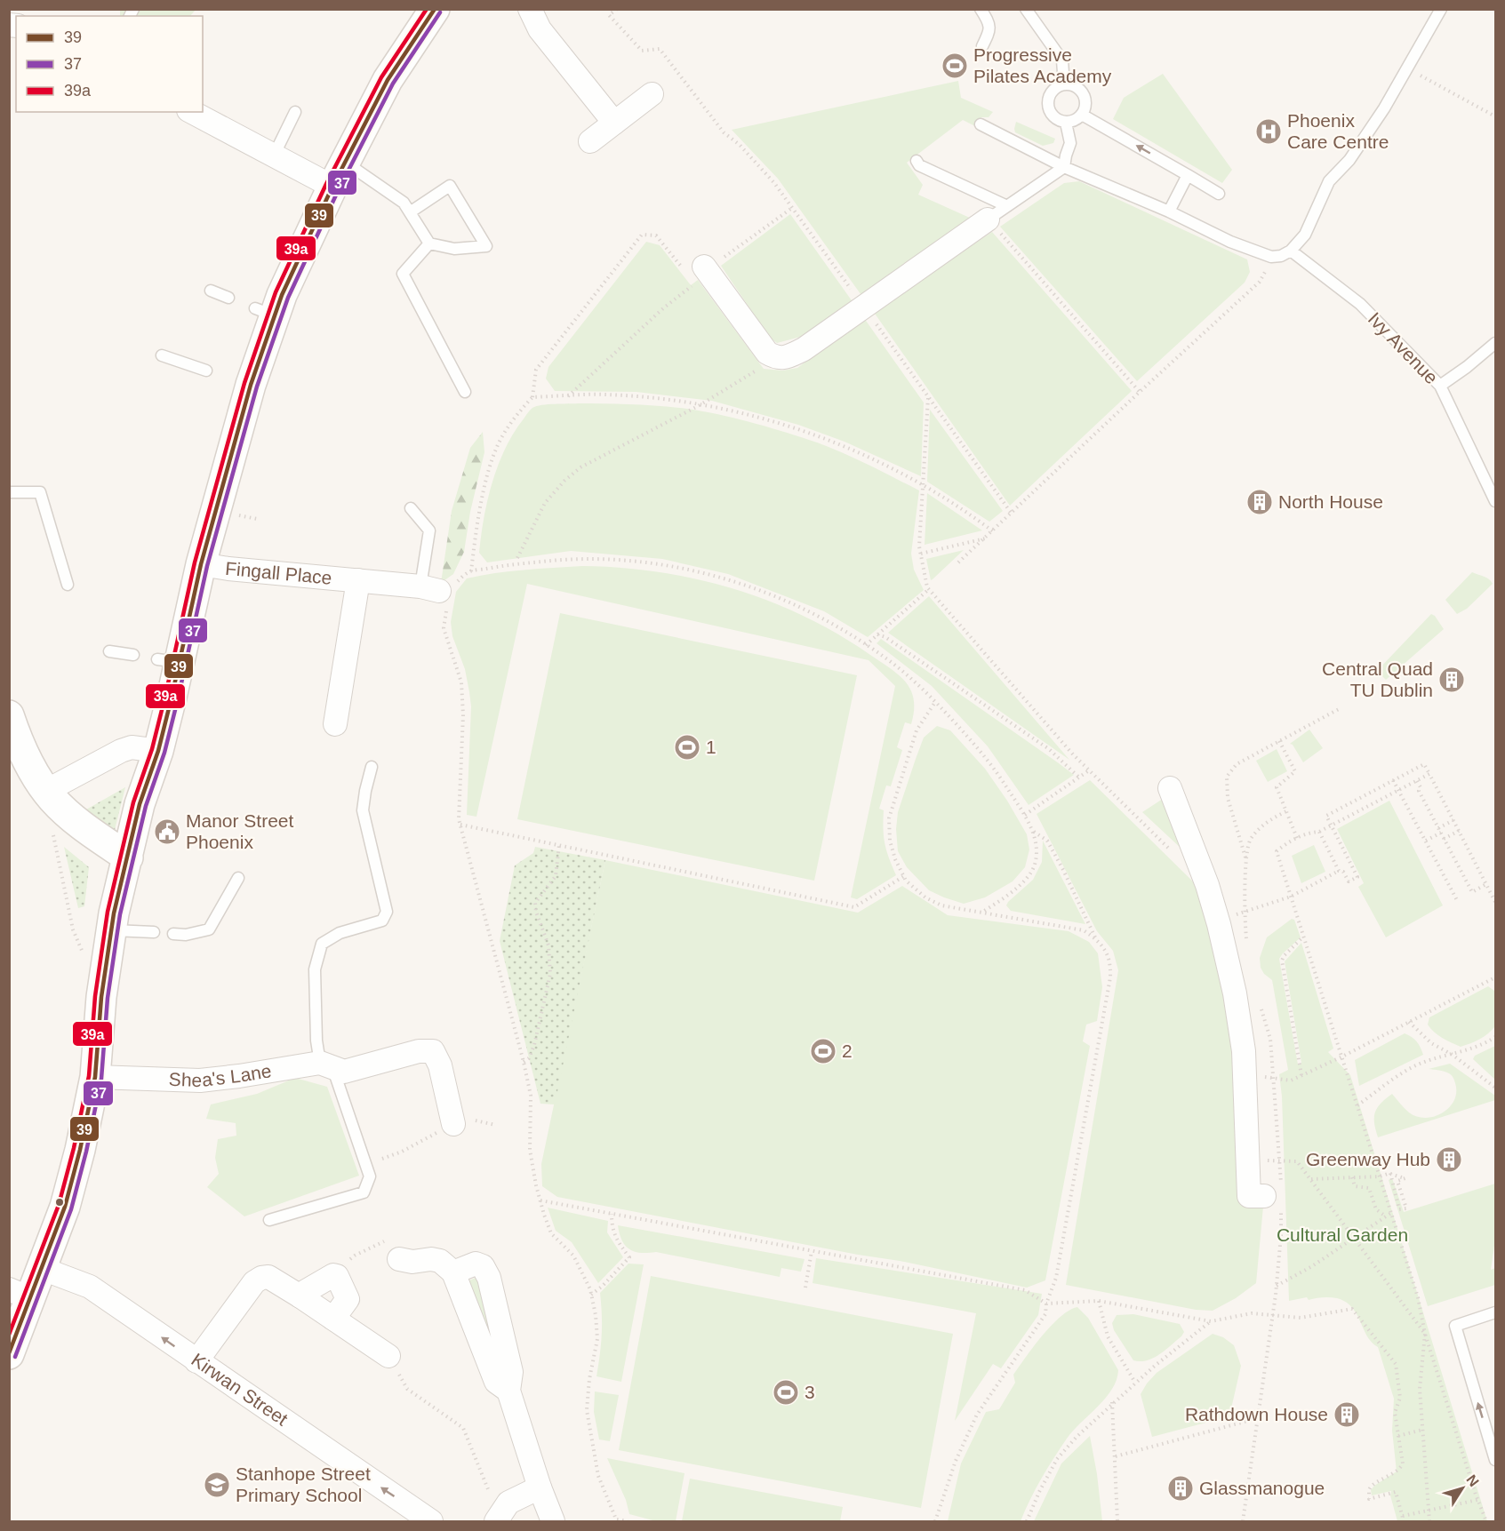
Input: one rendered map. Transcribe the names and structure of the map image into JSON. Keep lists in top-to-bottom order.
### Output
{
  "streets": {
    "street": ["Fingall Place", "Shea's Lane", "Kirwan Street"],
    "lane": ["Ivy Avenue"]
  },
  "one_way": ["Kirwan Street"],
  "parks": ["Cultural Garden"],
  "places": {
    "sports": [
      "Progressive Pilates Academy",
      "1",
      "2",
      "3"
    ],
    "hospital": ["Phoenix Care Centre"],
    "building": [
      "North House",
      "Central Quad TU Dublin",
      "Greenway Hub",
      "Rathdown House",
      "Glassmanogue"
    ],
    "public building": ["Manor Street Phoenix"],
    "school or university": ["Stanhope Street Primary School"]
  },
  "lines": ["transit line 39", "transit line 39a", "transit line 37"],
  "legend": ["39", "37", "39a"],
  "north": "top right"
}
